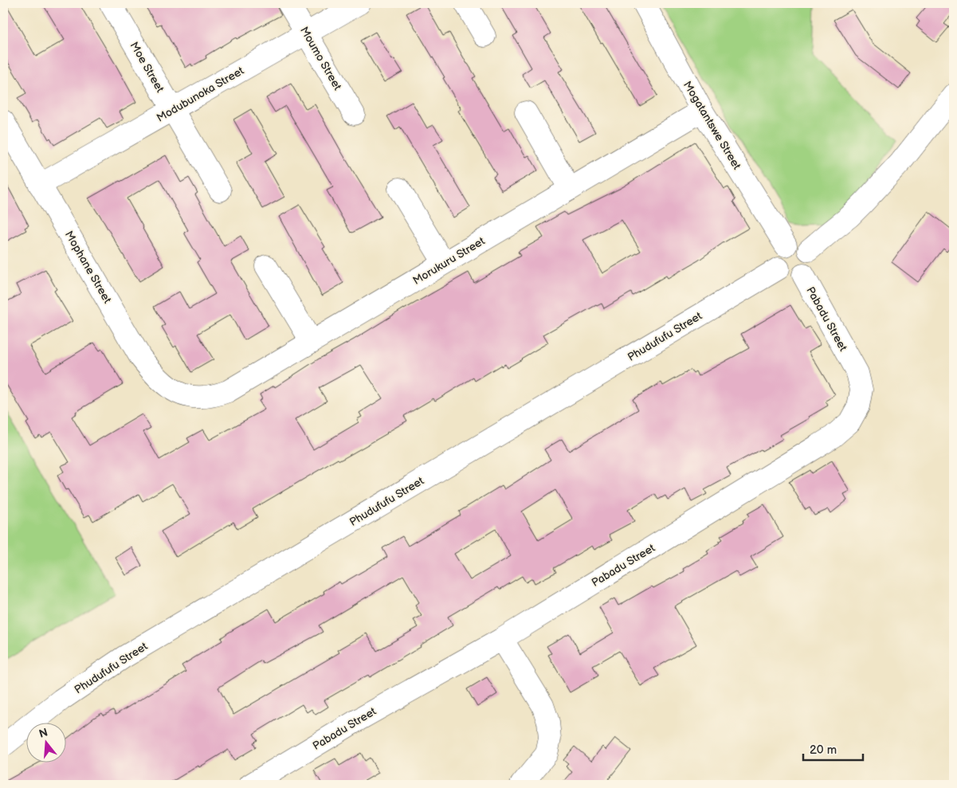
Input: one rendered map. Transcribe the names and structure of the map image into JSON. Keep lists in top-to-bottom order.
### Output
{
  "streets": {
    "street": [
      "Moumo Street",
      "Moe Street",
      "Modubunoka Street",
      "Mogatantswe Street",
      "Morukuru Street",
      "Mophane Street",
      "Pabadu Street",
      "Phudufufu Street"
    ]
  },
  "crossings": [
    ["Moumo Street", "Modubunoka Street"],
    ["Moe Street", "Modubunoka Street"],
    ["Modubunoka Street", "Mophane Street"],
    ["Mogatantswe Street", "Morukuru Street"],
    ["Mogatantswe Street", "Pabadu Street"],
    ["Mogatantswe Street", "Phudufufu Street"],
    ["Morukuru Street", "Mophane Street"],
    ["Pabadu Street", "Phudufufu Street"]
  ],
  "scale_bar": "20 m",
  "north": "top"
}
